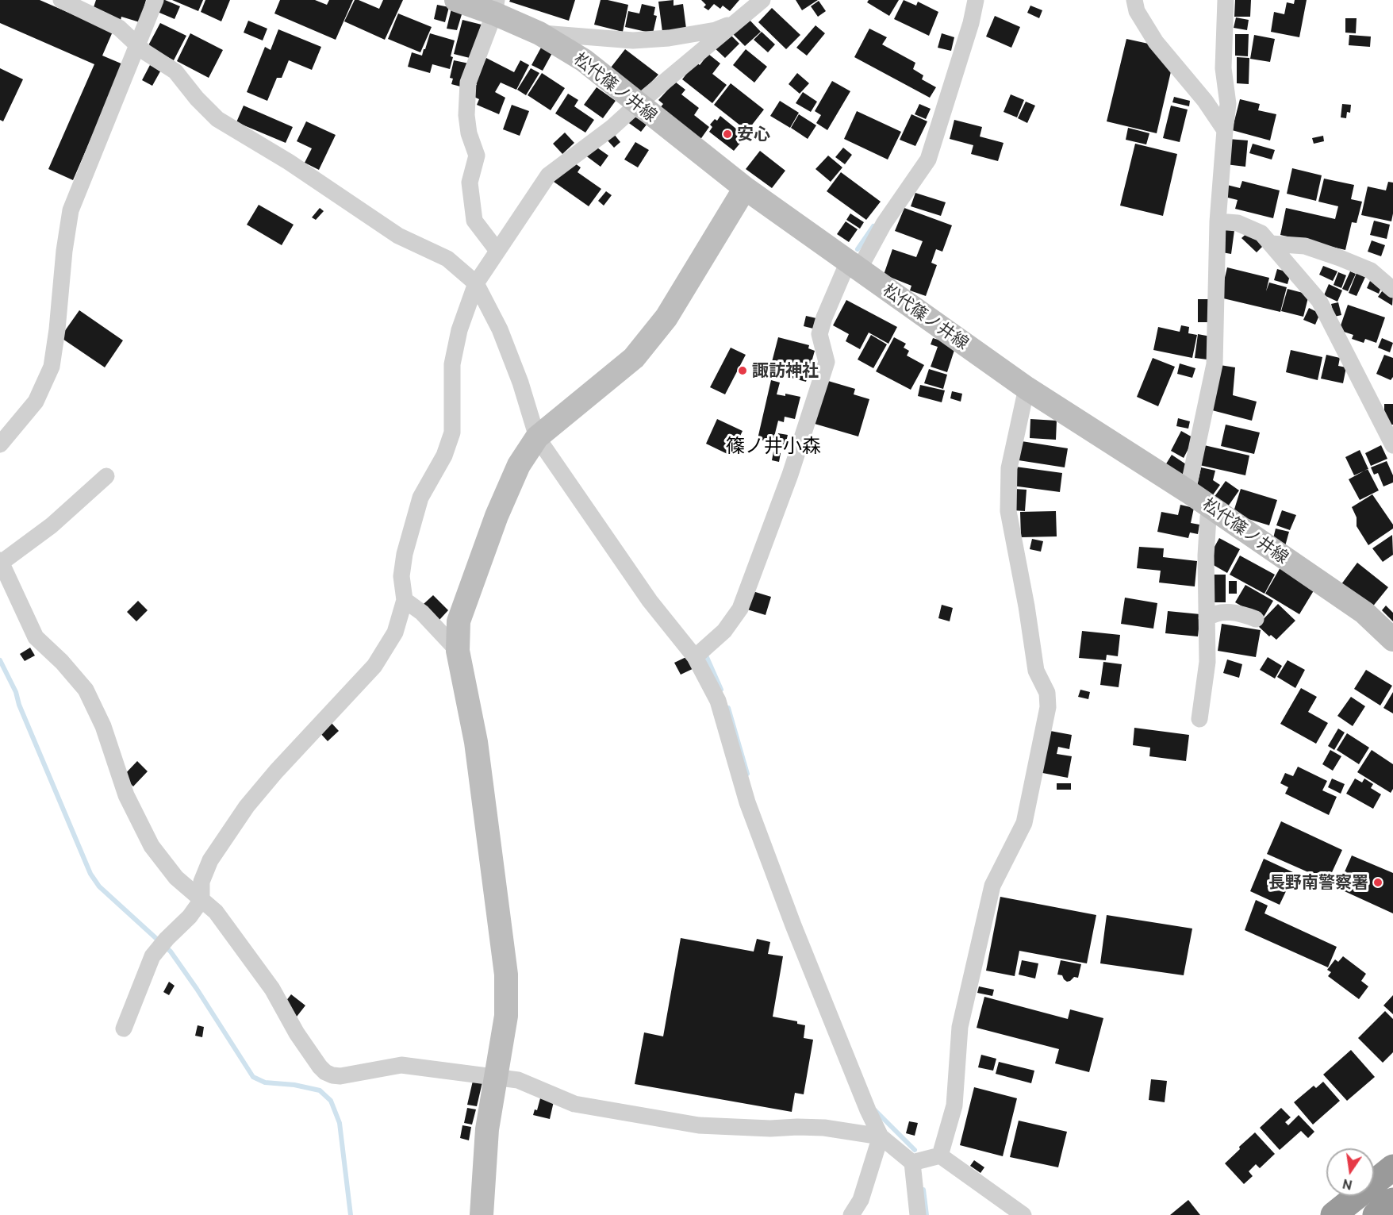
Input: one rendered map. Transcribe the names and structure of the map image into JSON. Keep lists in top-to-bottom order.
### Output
{
  "streets": {
    "main road": ["松代篠ノ井線"]
  },
  "districts": ["篠ノ井小森"],
  "places": ["安心", "諏訪神社", "長野南警察署"],
  "north": "bottom"
}
